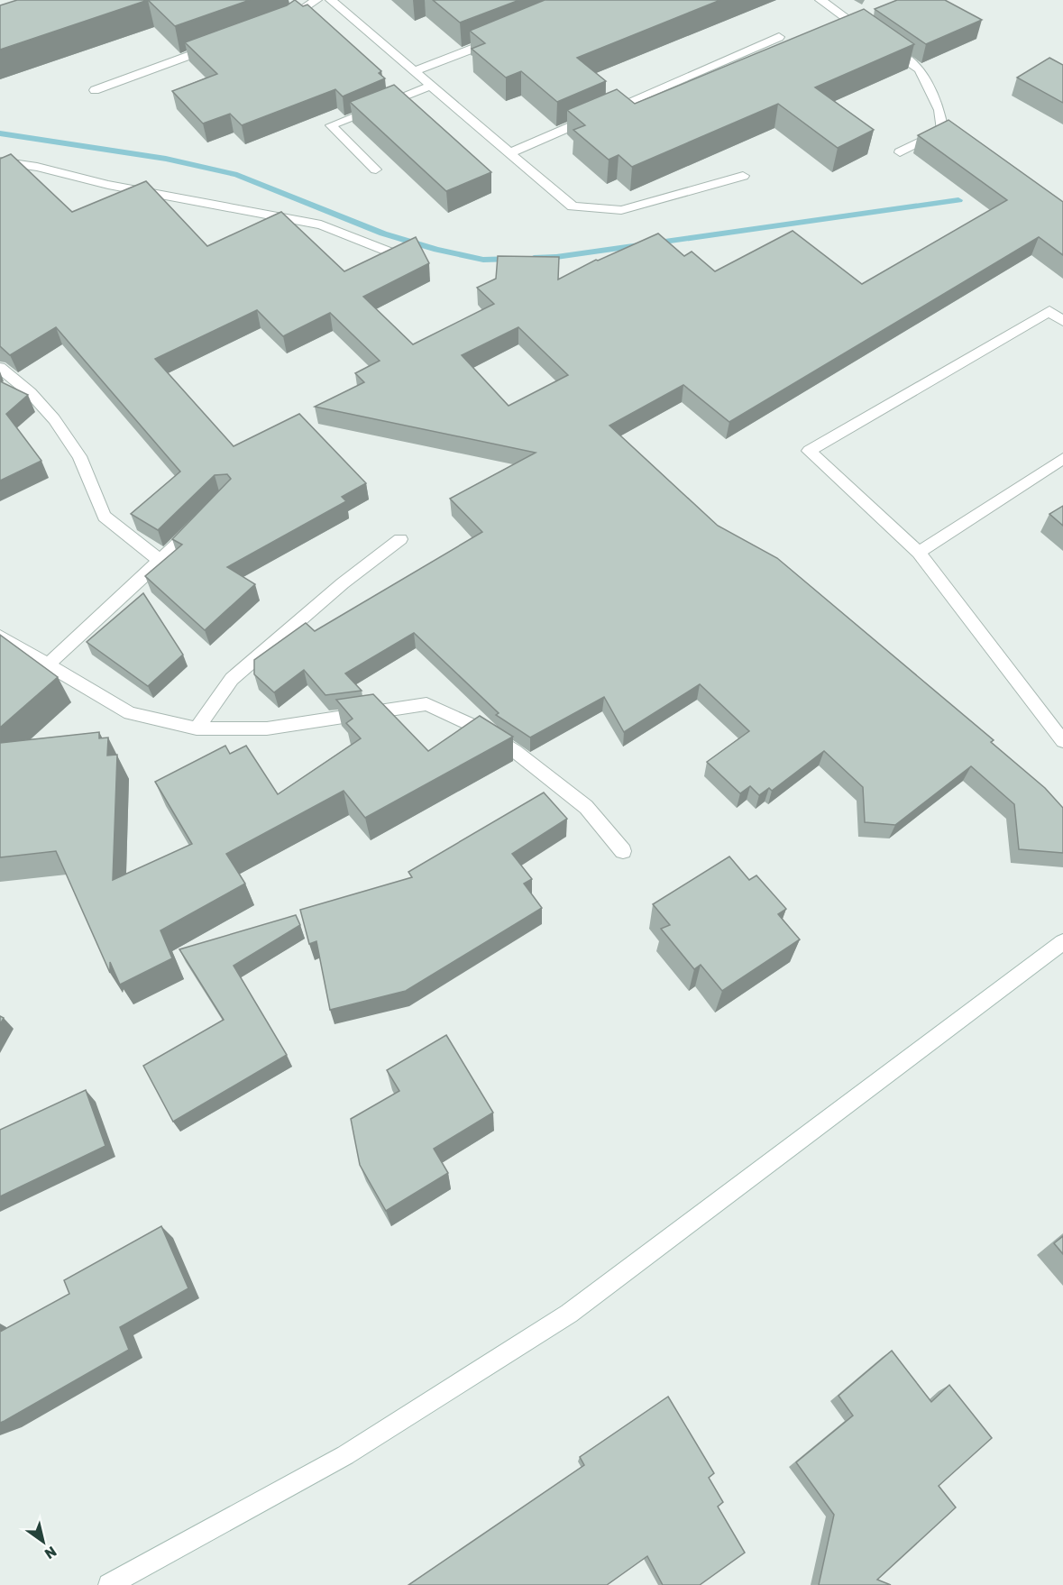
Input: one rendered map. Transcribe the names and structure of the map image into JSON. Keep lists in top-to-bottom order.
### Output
{
  "north": "bottom right"
}
